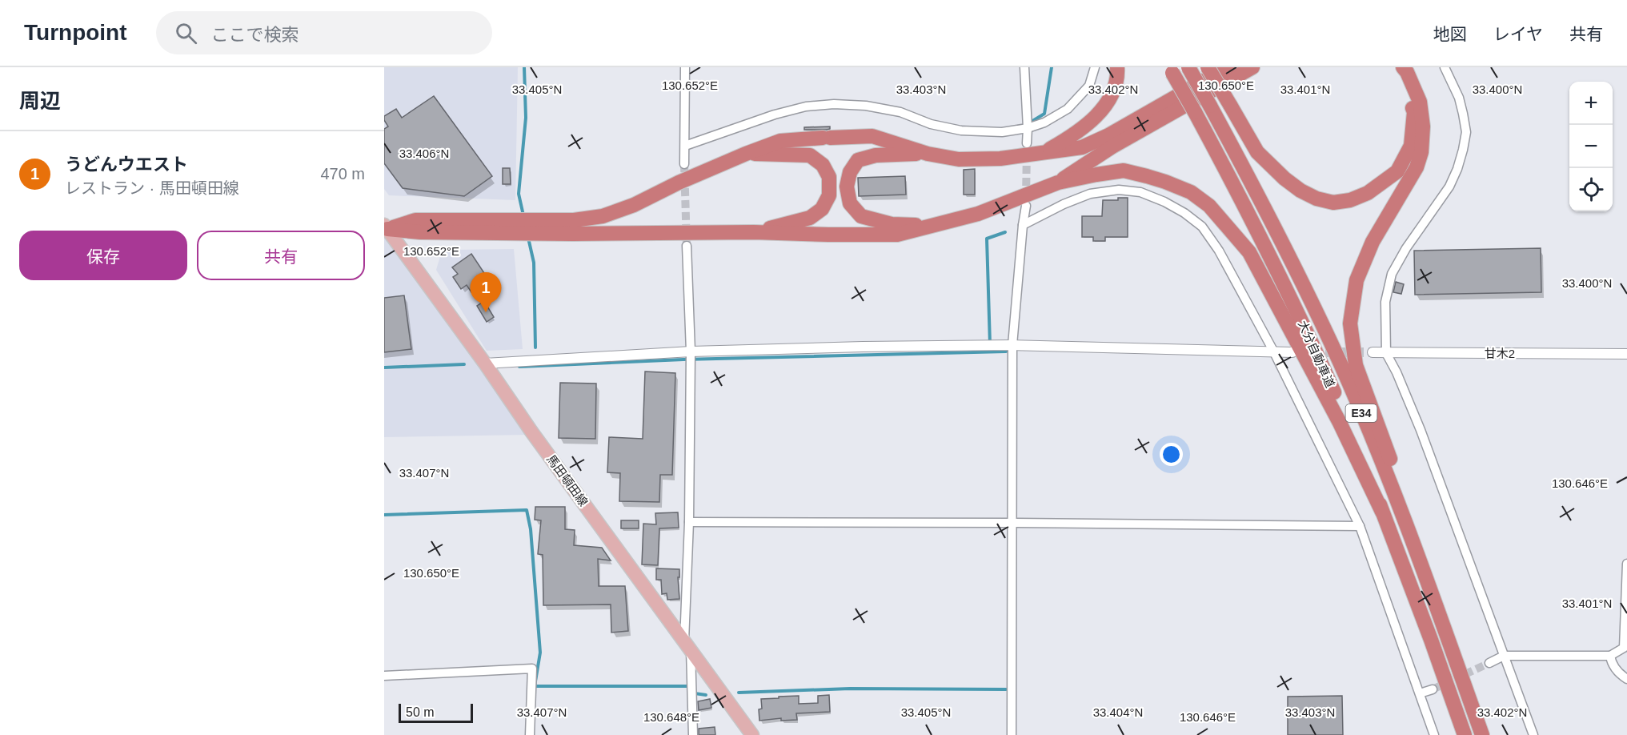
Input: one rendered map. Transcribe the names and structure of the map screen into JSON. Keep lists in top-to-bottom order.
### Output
{
  "streets": {
    "highway": ["大分自動車道", "E34"],
    "main road": ["馬田頓田線"],
    "street": ["甘木2"]
  },
  "scale_bar": "50 m",
  "page": {
    "header": "Turnpoint",
    "search": "ここで検索",
    "nav": ["地図", "レイヤ", "共有"],
    "heading": "周辺",
    "map_buttons": ["+", "−"],
    "list": [
      {
        "mark": "1",
        "name": "うどんウエスト",
        "note": "レストラン · 馬田頓田線",
        "value": "470 m"
      }
    ],
    "buttons": ["保存", "共有"],
    "pins": "1",
    "scale": "50 m"
  },
  "coordinates": [
    "130.652°E",
    "130.650°E",
    "33.405°N",
    "33.403°N",
    "33.402°N",
    "33.401°N",
    "33.400°N",
    "33.406°N",
    "33.407°N",
    "130.646°E",
    "33.404°N",
    "130.648°E"
  ]
}
